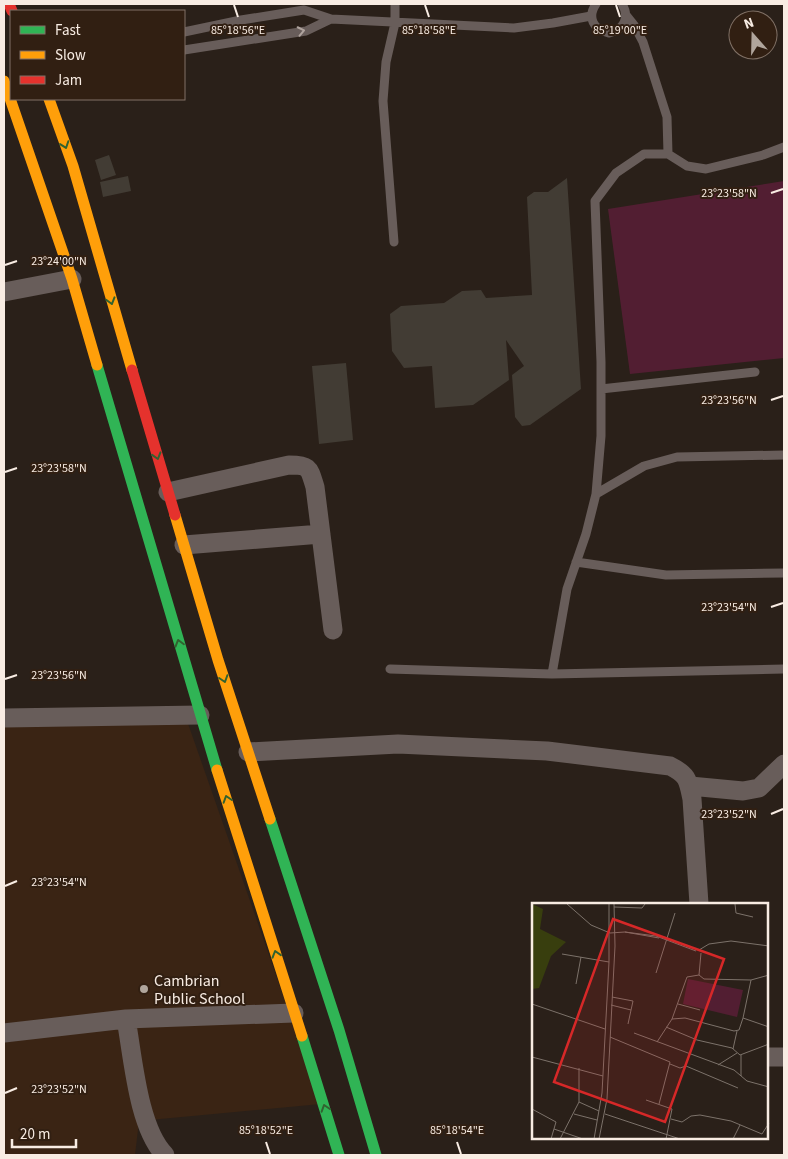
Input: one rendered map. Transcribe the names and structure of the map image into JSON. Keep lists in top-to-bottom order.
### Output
{
  "places": ["Cambrian Public School"],
  "legend": ["Fast", "Slow", "Jam"],
  "scale_bar": "20 m",
  "north": "top",
  "coordinates": [
    "85°18'58\"E",
    "85°19'00\"E",
    "85°18'56\"E",
    "23°23'58\"N",
    "23°24'00\"N",
    "23°23'56\"N",
    "23°23'54\"N",
    "23°23'52\"N",
    "85°18'52\"E",
    "85°18'54\"E"
  ]
}
